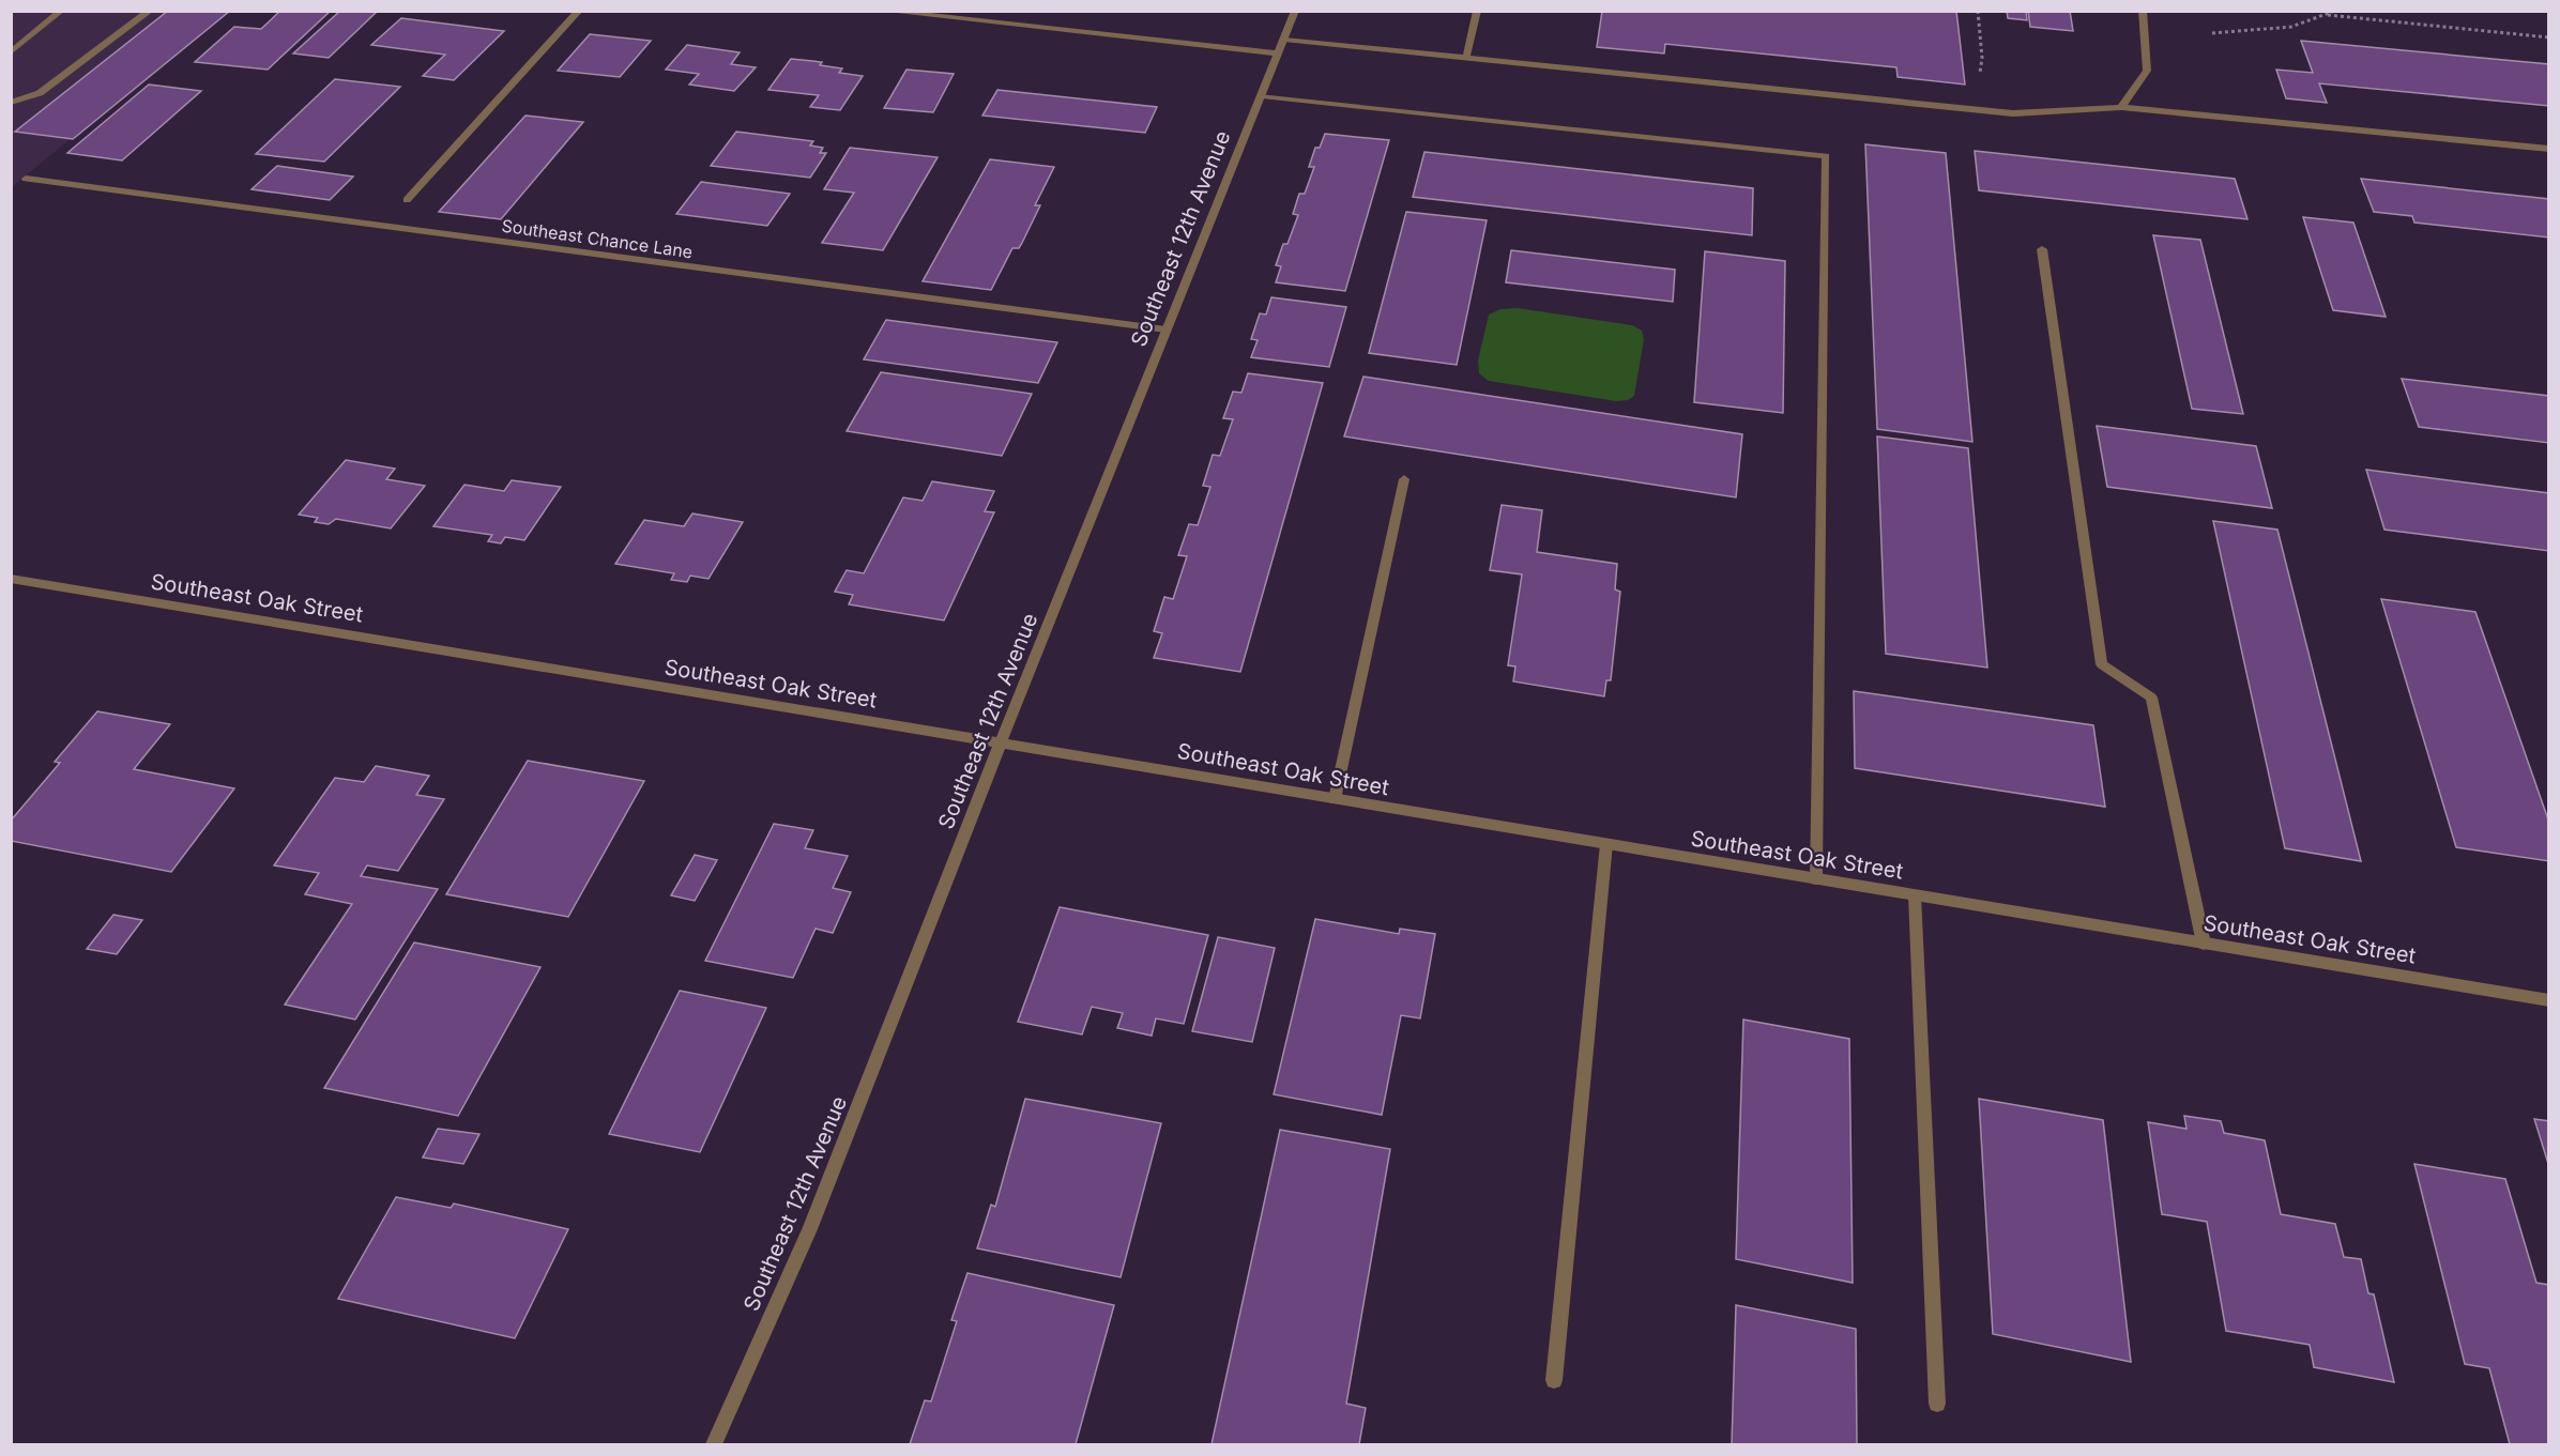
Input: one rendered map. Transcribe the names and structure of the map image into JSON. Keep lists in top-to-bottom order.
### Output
{
  "streets": {
    "street": ["Southeast Chance Lane", "Southeast 12th Avenue", "Southeast Oak Street"]
  },
  "crossings": [
    ["Southeast Chance Lane", "Southeast 12th Avenue"],
    ["Southeast 12th Avenue", "Southeast Oak Street"]
  ]
}
